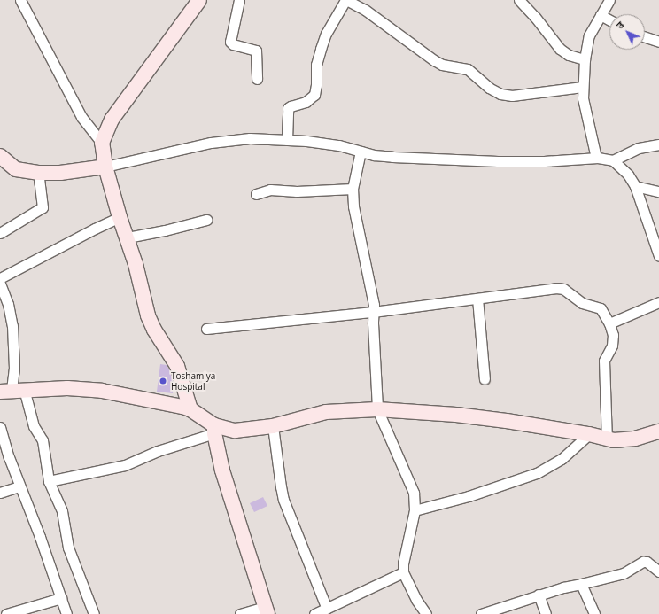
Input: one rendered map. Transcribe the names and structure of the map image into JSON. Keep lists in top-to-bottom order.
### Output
{
  "places": ["Toshamiya Hospital"],
  "north": "top left"
}
